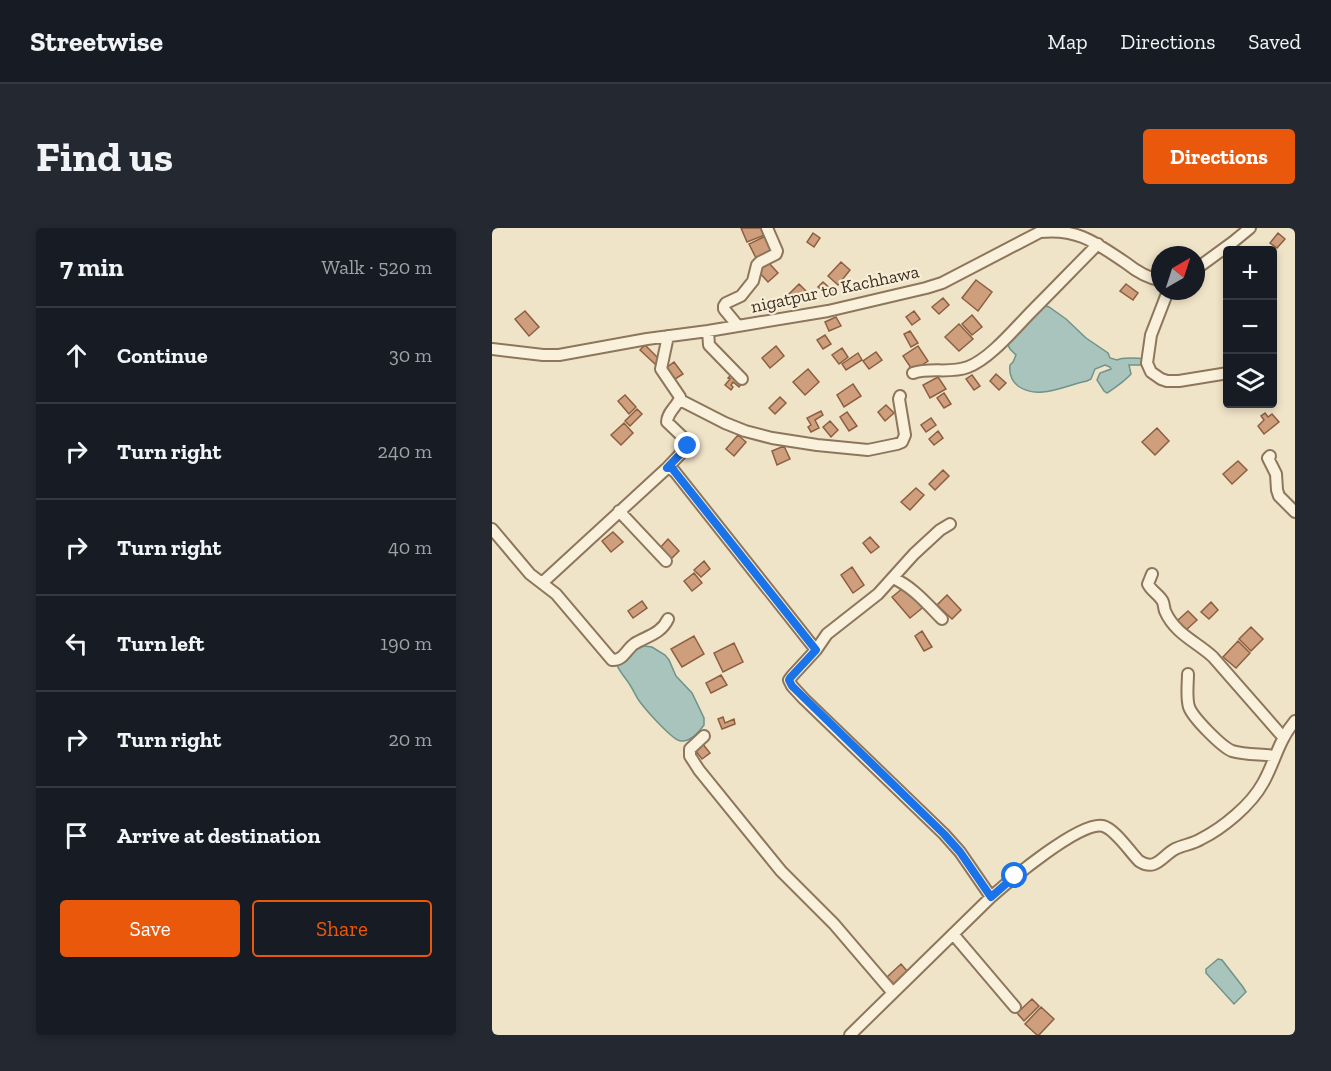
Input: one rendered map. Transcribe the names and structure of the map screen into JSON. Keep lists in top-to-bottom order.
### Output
{
  "streets": {
    "street": ["nigatpur to Kachhawa"]
  },
  "north": "top right",
  "page": {
    "header": "Streetwise",
    "nav": ["Map", "Directions", "Saved"],
    "buttons": [
      "Directions",
      ["Save", "Share"]
    ],
    "title": "Find us",
    "heading": ["7 min", "Walk · 520 m"],
    "map_buttons": ["+", "−"],
    "list": [
      ["Continue", "30 m"],
      ["Turn right", "240 m"],
      ["Turn right", "40 m"],
      ["Turn left", "190 m"],
      ["Turn right", "20 m"],
      "Arrive at destination"
    ]
  }
}
